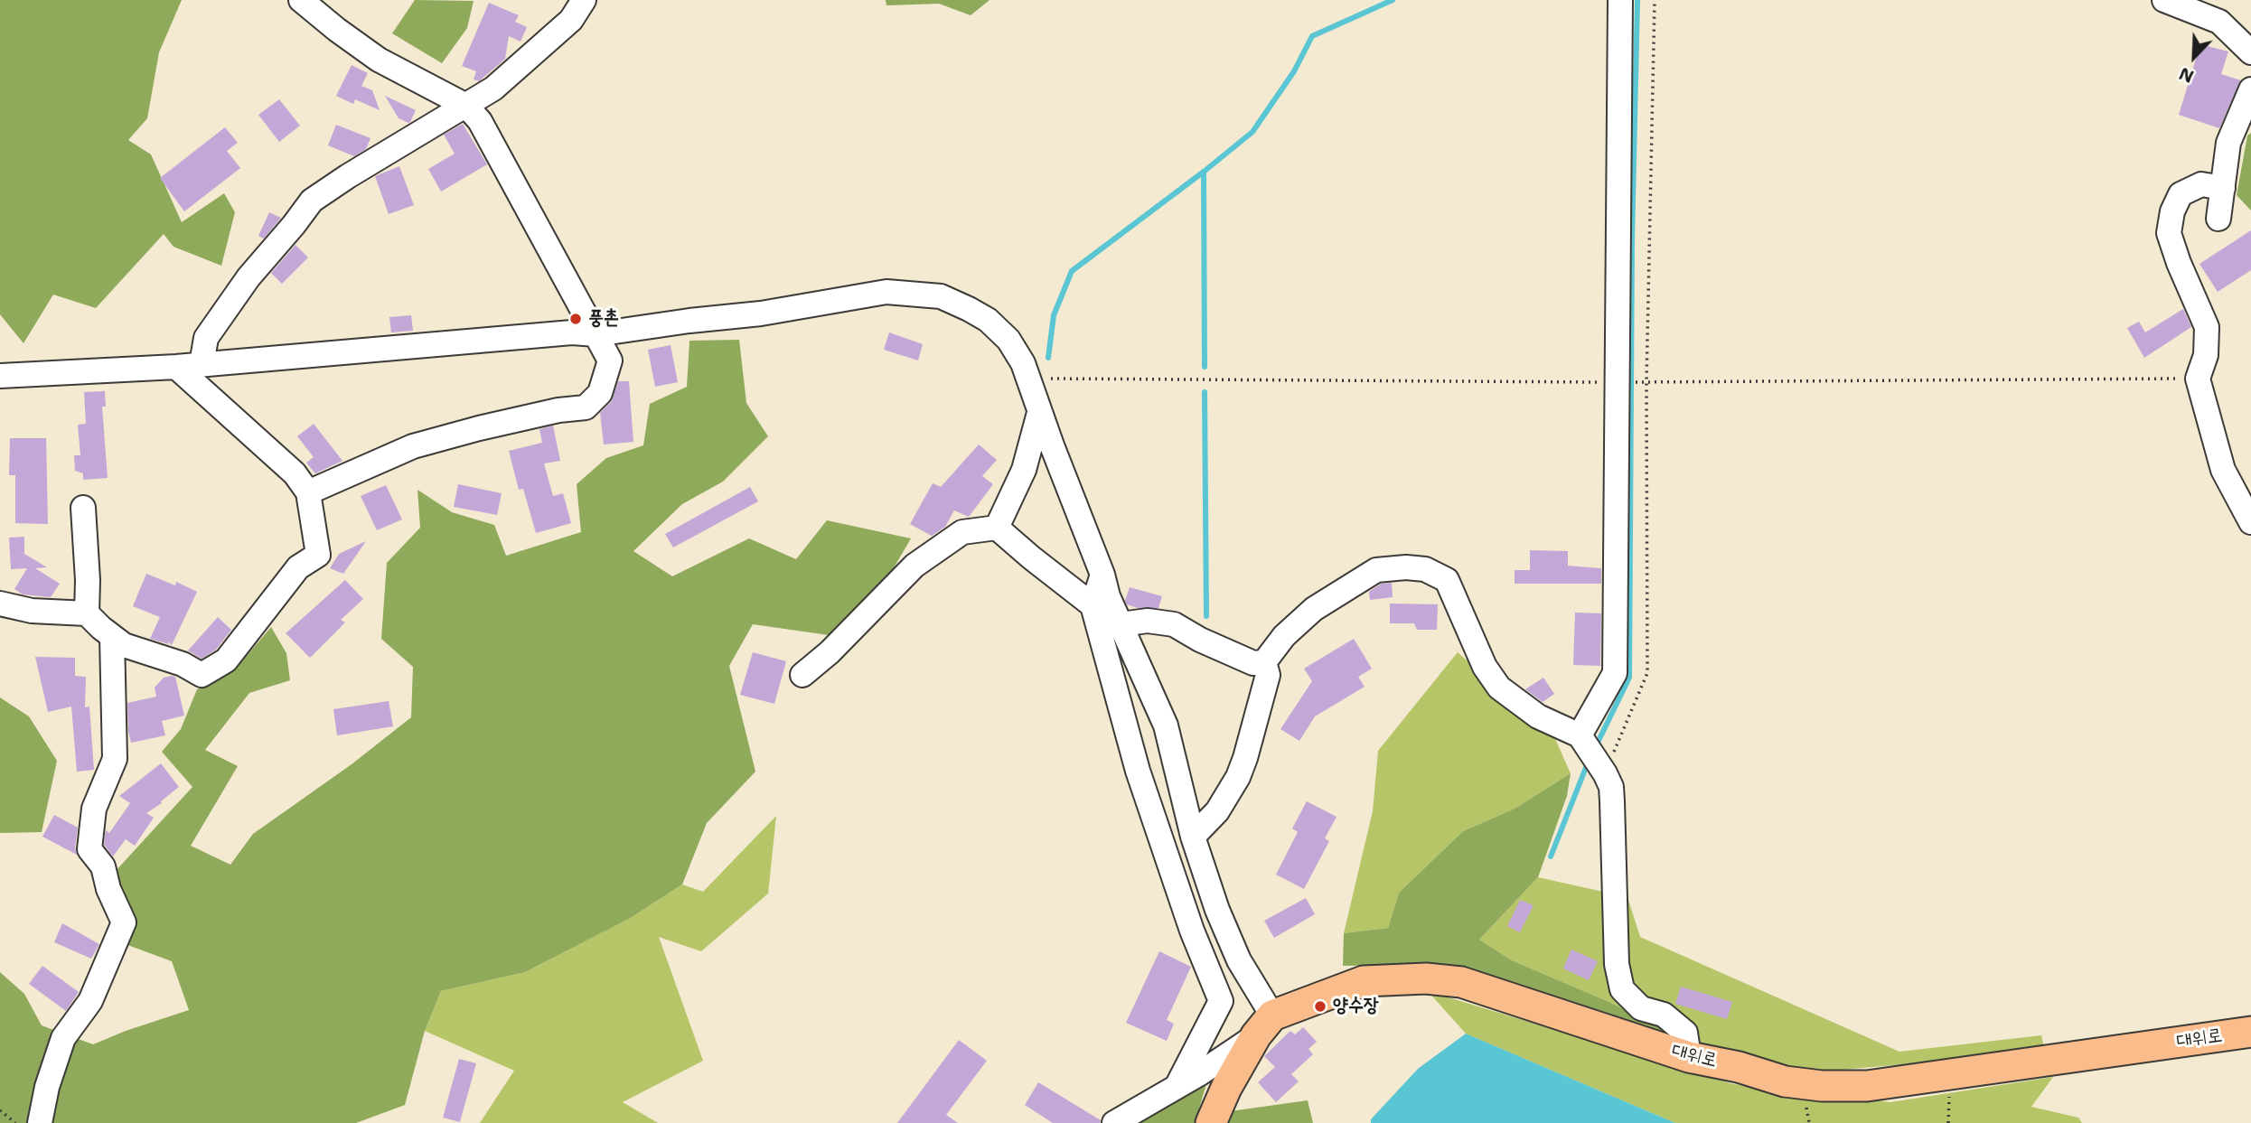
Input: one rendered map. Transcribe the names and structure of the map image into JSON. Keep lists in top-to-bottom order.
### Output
{
  "streets": {
    "main road": ["대위로"]
  },
  "places": ["풍촌", "양수장"],
  "north": "bottom left"
}
